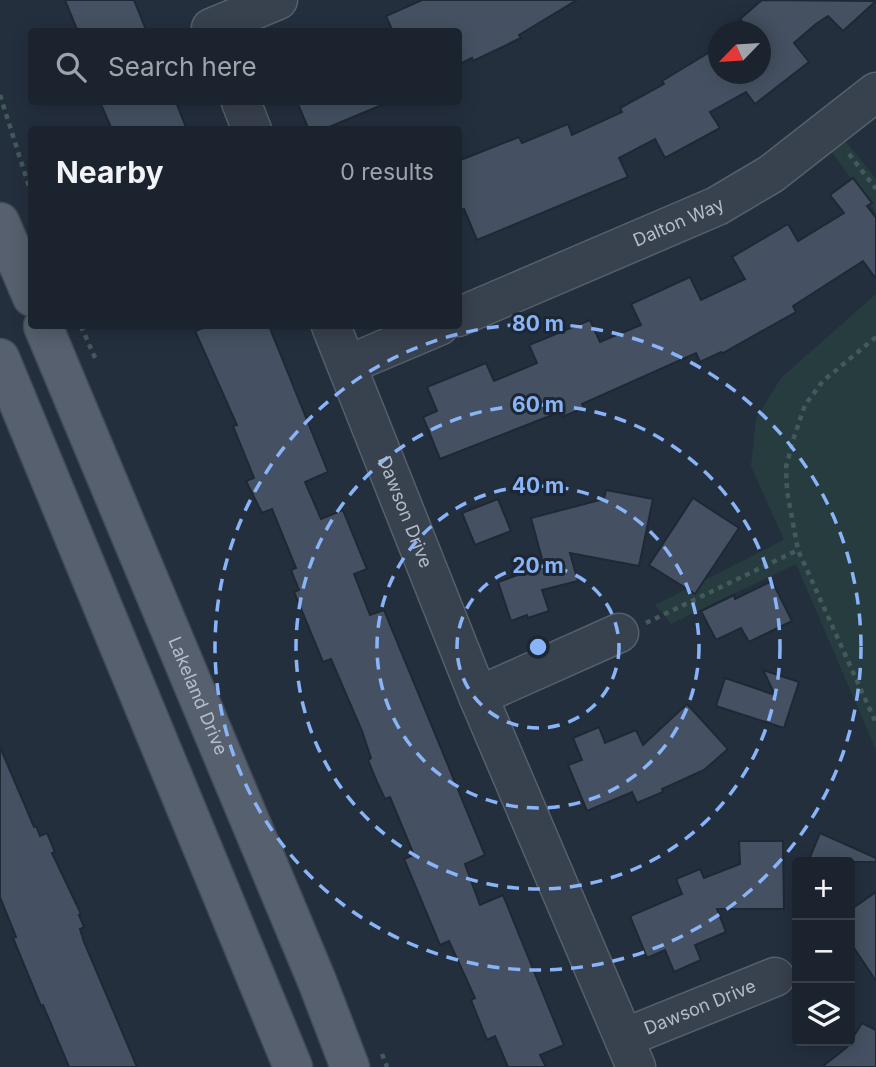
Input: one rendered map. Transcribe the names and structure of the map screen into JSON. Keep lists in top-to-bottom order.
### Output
{
  "streets": {
    "main road": ["Lakeland Drive"],
    "street": ["Dalton Way", "Dawson Drive"]
  },
  "north": "bottom left",
  "page": {
    "search": "Search here",
    "heading": ["Nearby", "0 results"],
    "map_buttons": ["+", "−"]
  },
  "rings": [
    "80 m",
    "60 m",
    "40 m",
    "20 m"
  ]
}
